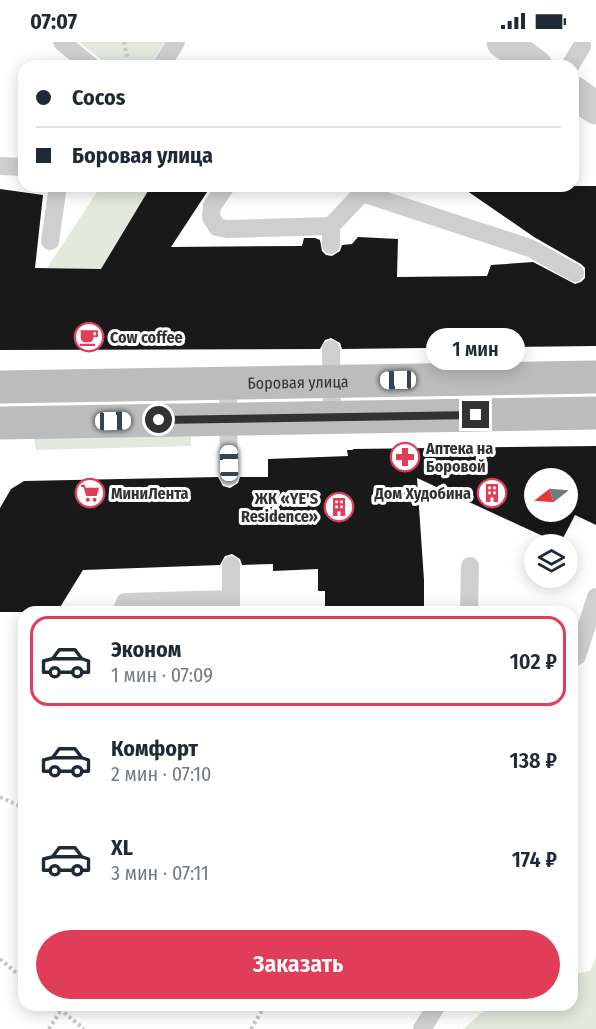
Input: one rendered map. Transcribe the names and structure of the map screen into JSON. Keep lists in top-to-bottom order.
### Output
{
  "streets": {
    "street": ["Боровая улица"]
  },
  "places": {
    "cafe": ["Cow coffee"],
    "pharmacy": ["Аптека на Боровой"],
    "supermarket": ["МиниЛента"],
    "building": ["Дом Худобина", "ЖК «YE'S Residence»"]
  },
  "north": "left",
  "page": {
    "status": "07:07",
    "banner": ["Cocos", "Боровая улица"],
    "bubble": "1 мин",
    "list": [
      {
        "name": "Эконом",
        "note": "1 мин · 07:09",
        "value": "102 ₽"
      },
      {
        "name": "Комфорт",
        "note": "2 мин · 07:10",
        "value": "138 ₽"
      },
      {
        "name": "XL",
        "note": "3 мин · 07:11",
        "value": "174 ₽"
      }
    ],
    "buttons": "Заказать"
  }
}
